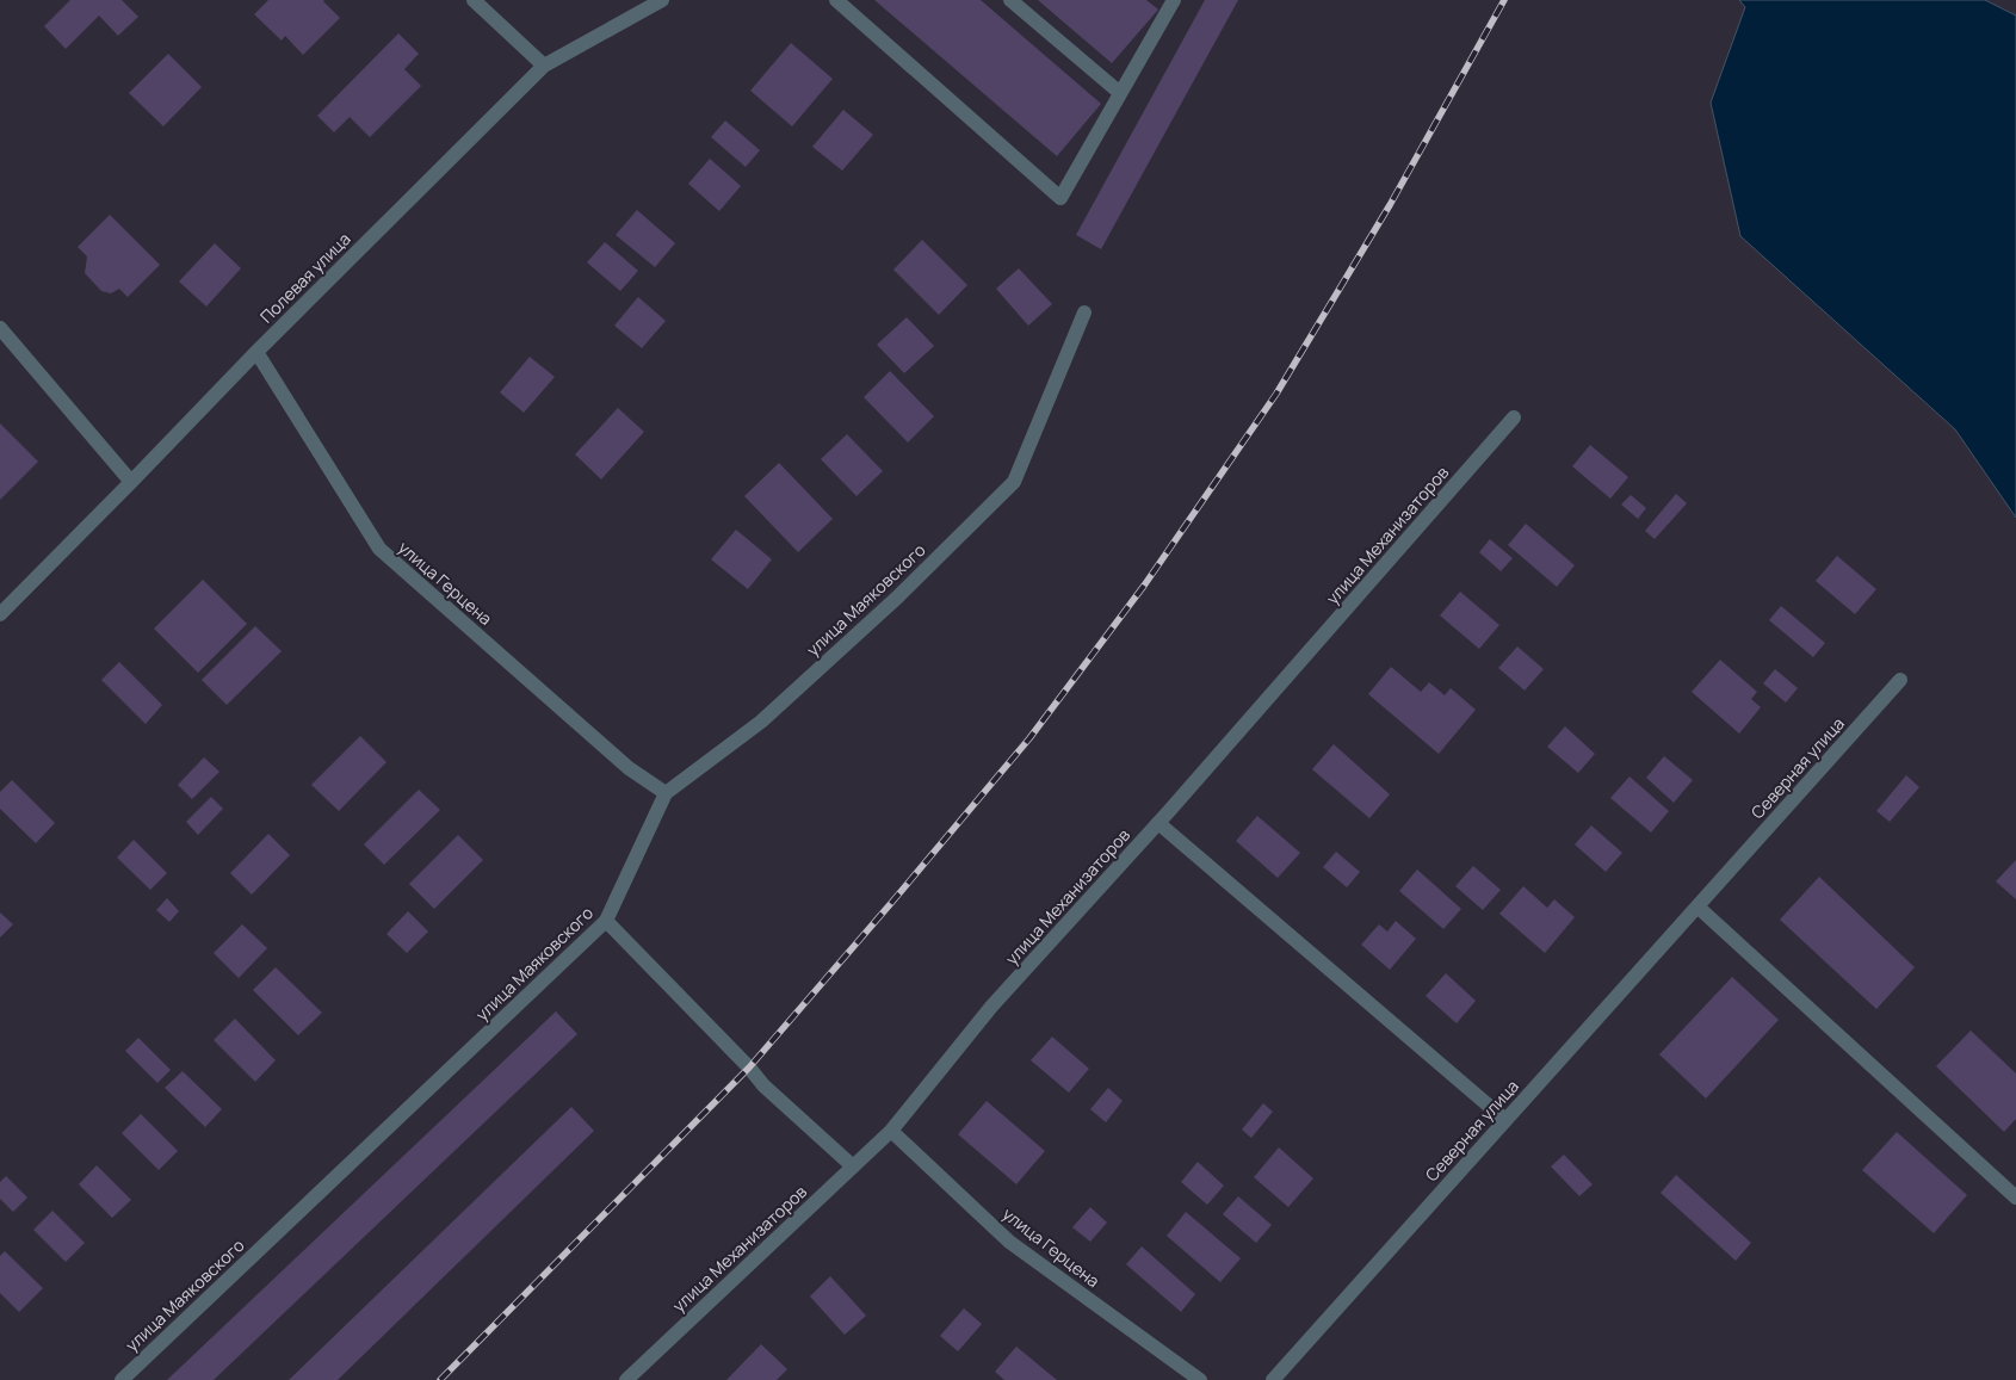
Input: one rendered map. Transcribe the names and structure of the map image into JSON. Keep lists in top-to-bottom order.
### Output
{
  "streets": {
    "street": [
      "Полевая улица",
      "улица Механизаторов",
      "улица Герцена",
      "улица Маяковского",
      "Северная улица"
    ]
  },
  "crossings": [
    ["Полевая улица", "улица Герцена"],
    ["улица Механизаторов", "улица Герцена"],
    ["улица Герцена", "улица Маяковского"]
  ]
}
